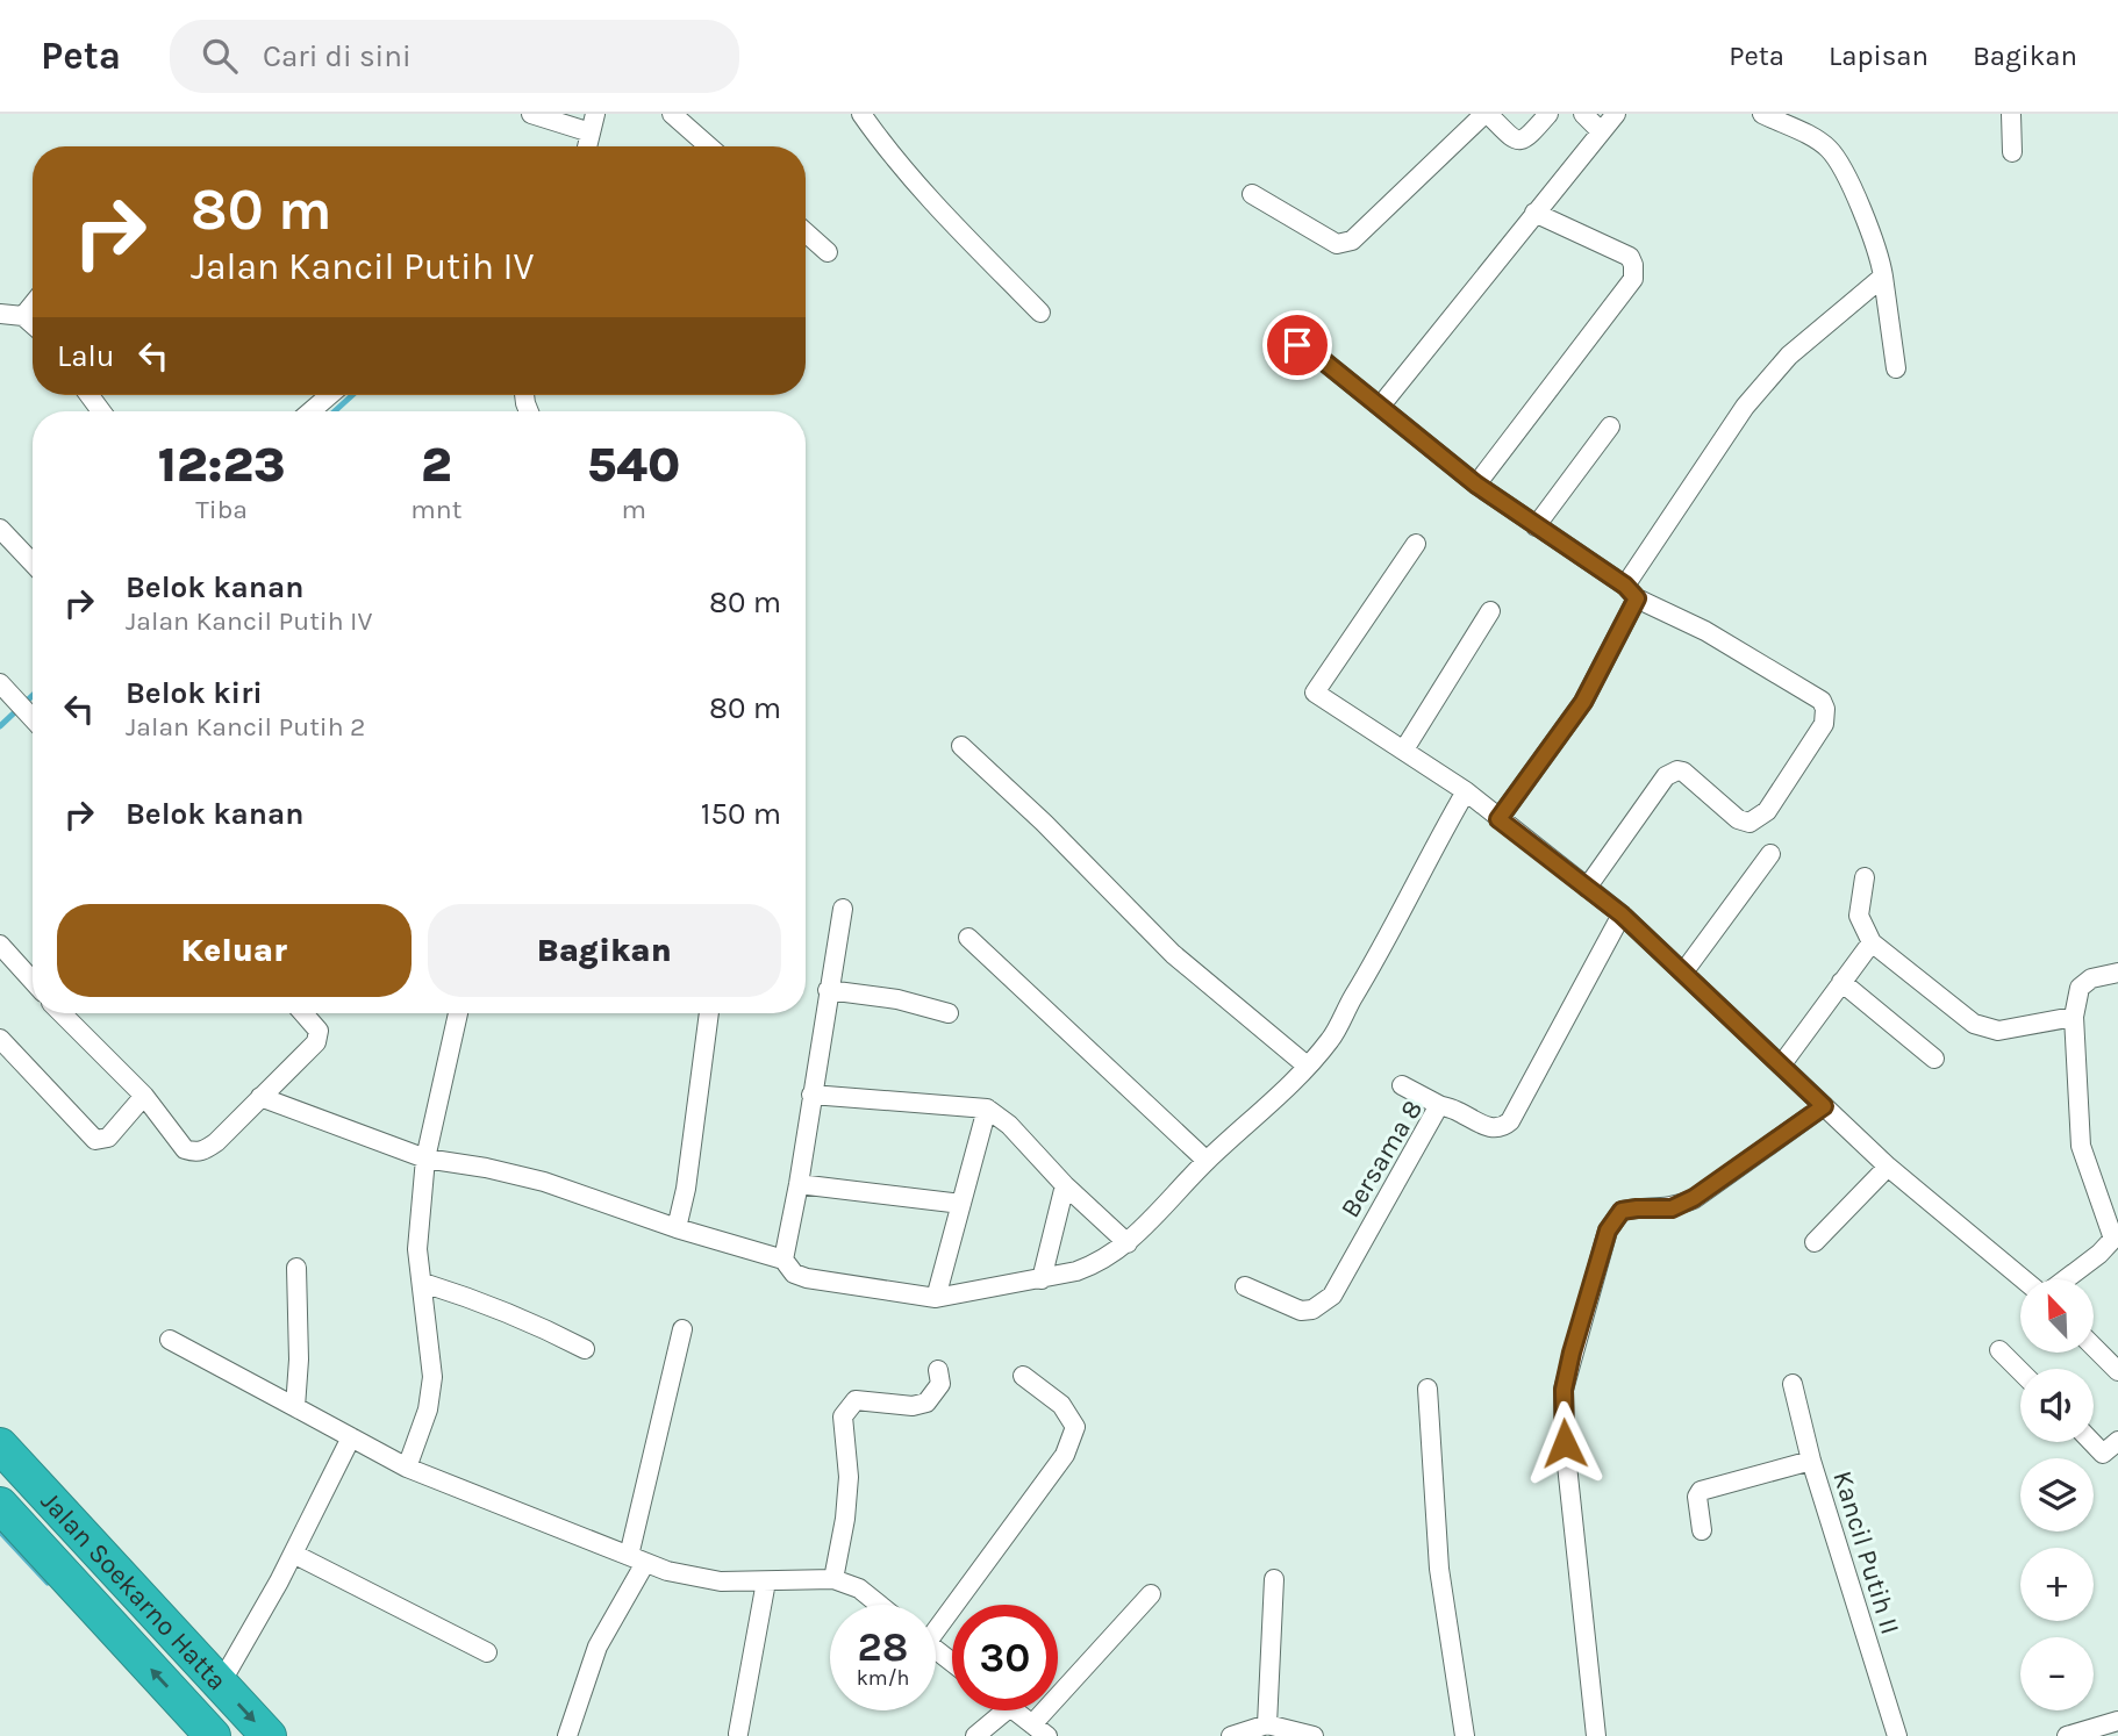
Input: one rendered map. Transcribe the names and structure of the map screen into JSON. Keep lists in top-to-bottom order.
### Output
{
  "streets": {
    "highway": ["Jalan Soekarno Hatta"],
    "street": ["Bersama 8", "Kancil Putih II"]
  },
  "north": "top left",
  "page": {
    "header": "Peta",
    "search": "Cari di sini",
    "nav": ["Peta", "Lapisan", "Bagikan"],
    "turn": ["80 m", "Jalan Kancil Putih IV"],
    "then": "Lalu",
    "eta": [
      "12:23",
      "Tiba",
      "2",
      "mnt",
      "540",
      "m"
    ],
    "list": [
      {
        "name": "Belok kanan",
        "note": "Jalan Kancil Putih IV",
        "value": "80 m"
      },
      {
        "name": "Belok kiri",
        "note": "Jalan Kancil Putih 2",
        "value": "80 m"
      },
      {
        "name": "Belok kanan",
        "value": "150 m"
      }
    ],
    "buttons": ["Keluar", "Bagikan"],
    "map_buttons": ["+", "−"],
    "speed": "28 km/h",
    "limit": "30"
  }
}
